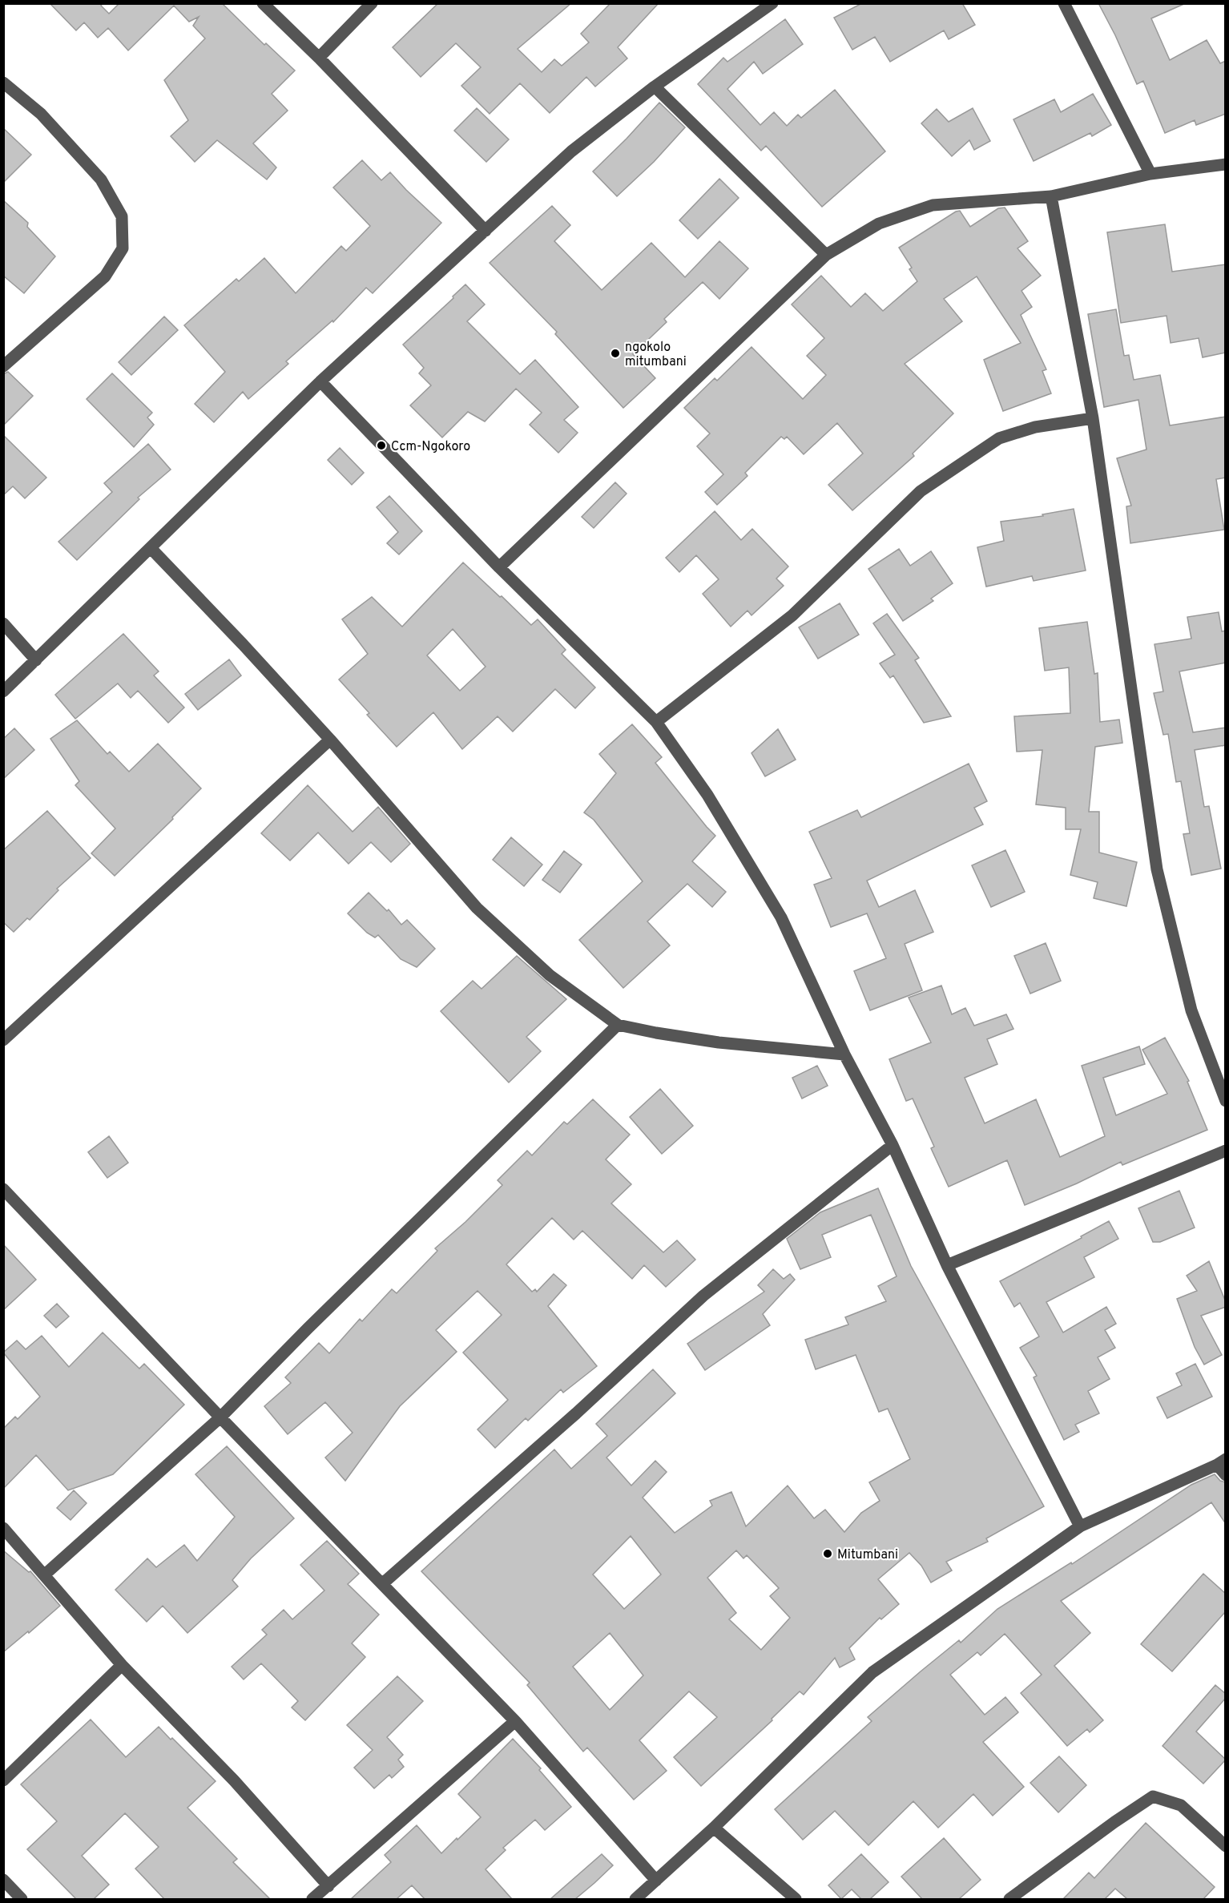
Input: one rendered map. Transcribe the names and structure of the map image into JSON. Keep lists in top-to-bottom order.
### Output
{
  "places": ["ngokolo mitumbani", "Ccm-Ngokoro", "Mitumbani"]
}
